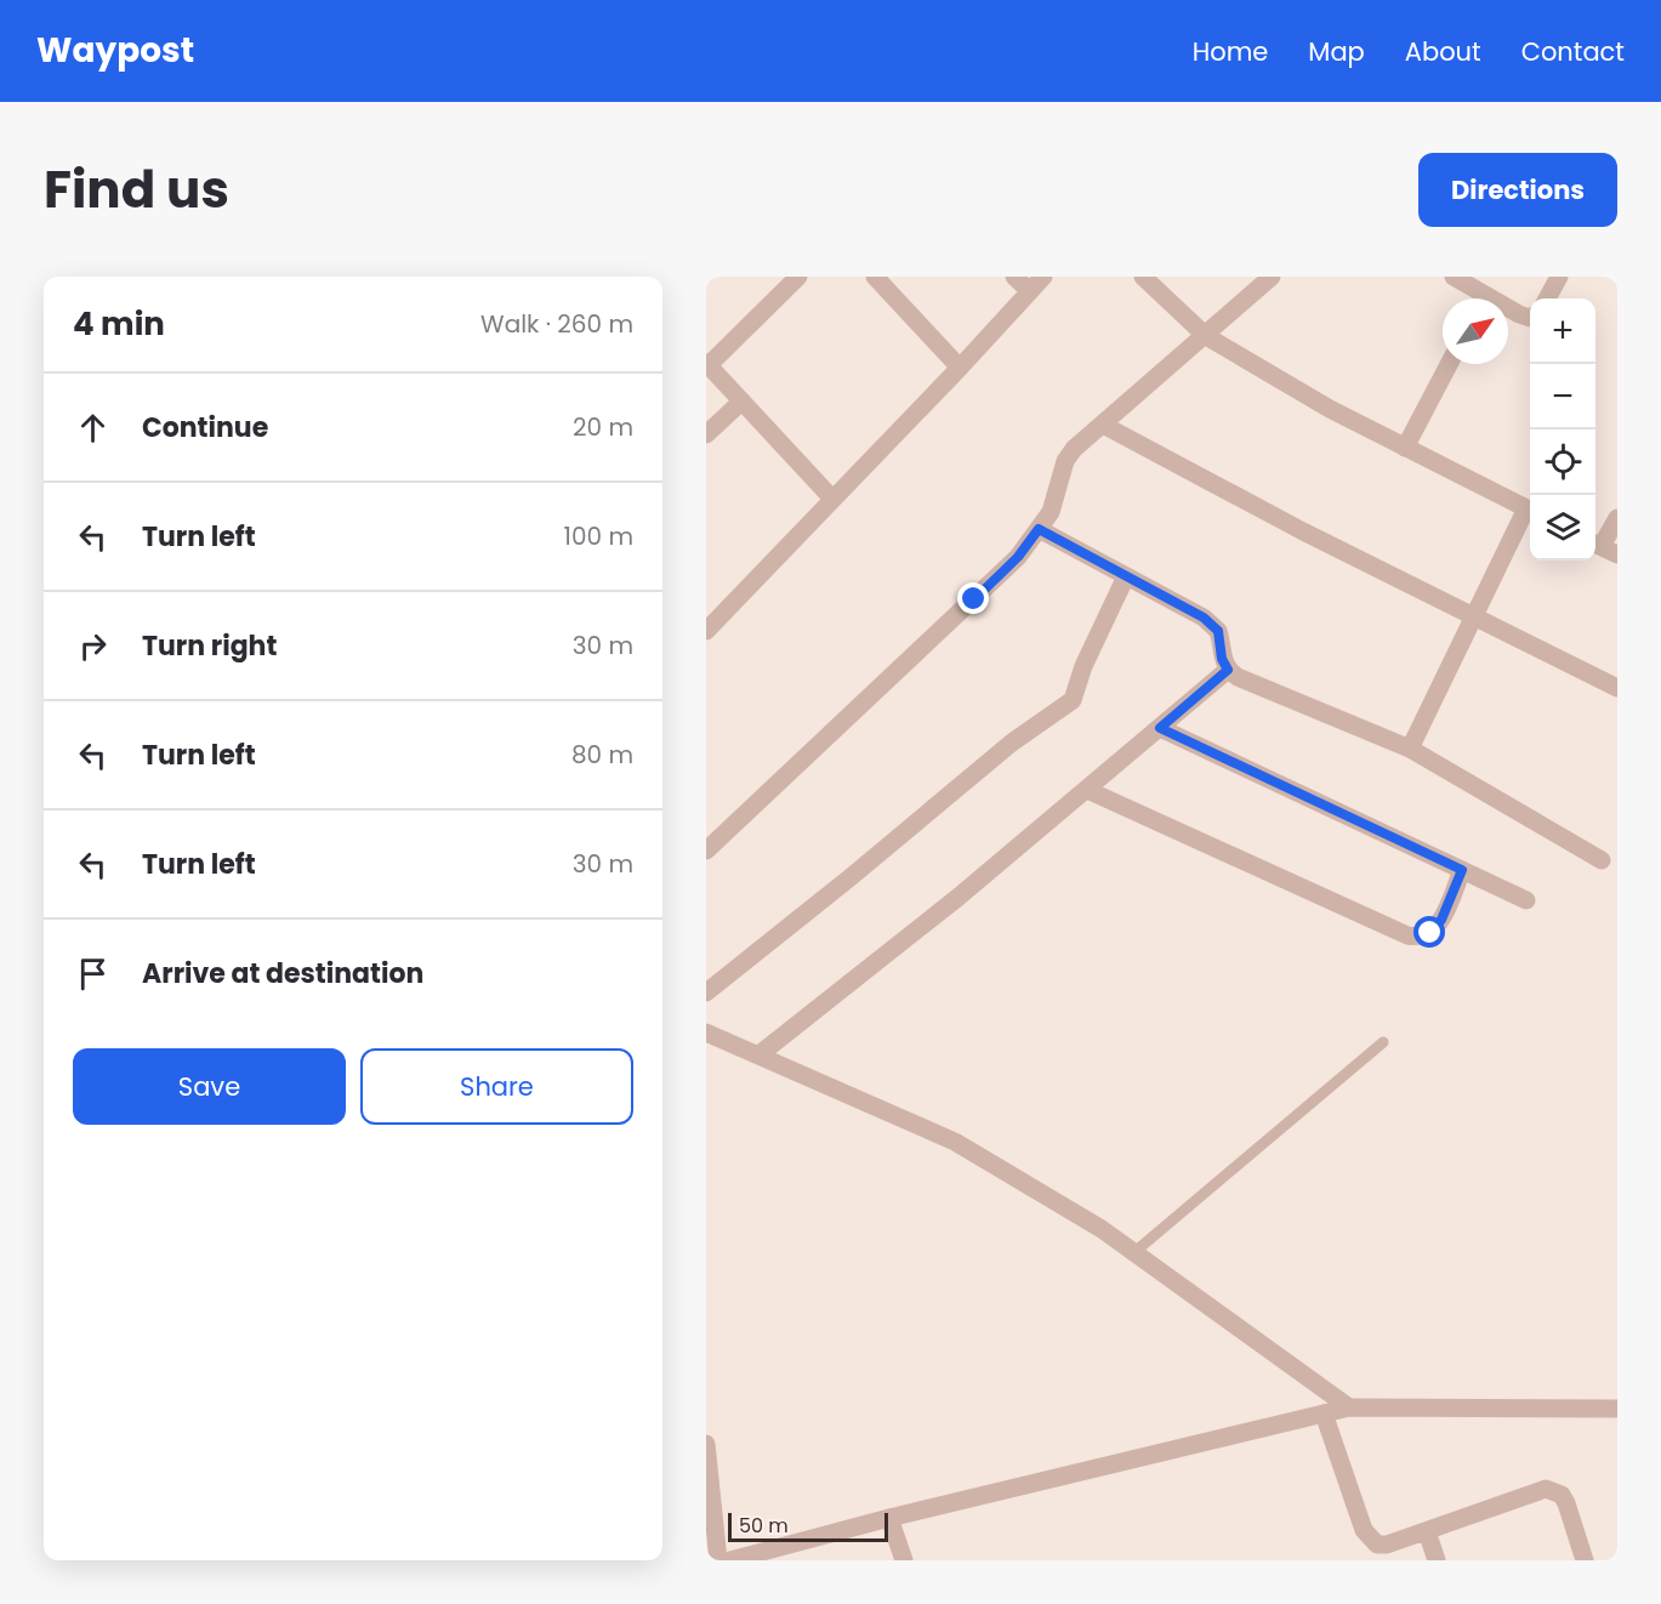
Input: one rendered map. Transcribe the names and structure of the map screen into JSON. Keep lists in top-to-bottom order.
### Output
{
  "scale_bar": "50 m",
  "north": "top right",
  "page": {
    "header": "Waypost",
    "nav": [
      "Home",
      "Map",
      "About",
      "Contact"
    ],
    "title": "Find us",
    "buttons": [
      "Directions",
      ["Save", "Share"]
    ],
    "heading": ["4 min", "Walk · 260 m"],
    "map_buttons": ["+", "−"],
    "list": [
      ["Continue", "20 m"],
      ["Turn left", "100 m"],
      ["Turn right", "30 m"],
      ["Turn left", "80 m"],
      ["Turn left", "30 m"],
      "Arrive at destination"
    ],
    "scale": "50 m"
  }
}
